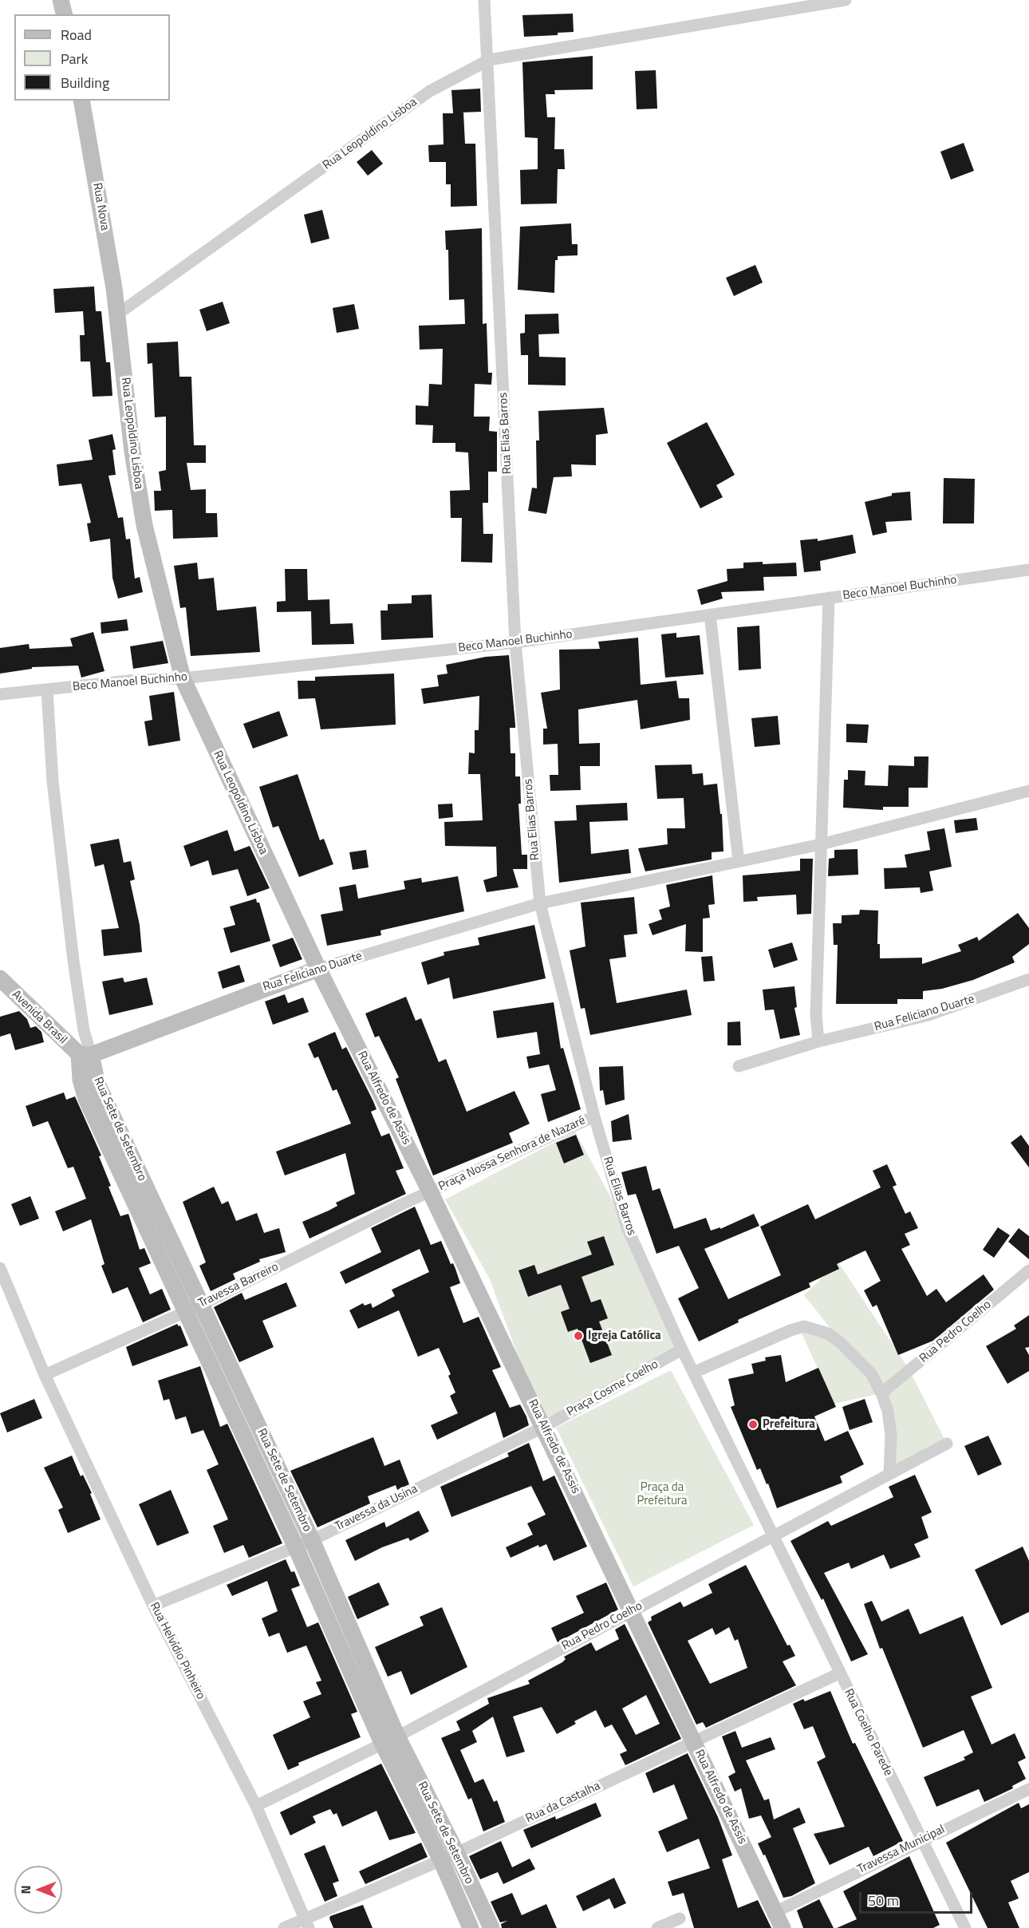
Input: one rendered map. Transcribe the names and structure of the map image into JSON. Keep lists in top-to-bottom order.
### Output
{
  "streets": {
    "street": [
      "Rua Leopoldino Lisboa",
      "Rua Nova",
      "Rua Elias Barros",
      "Beco Manoel Buchinho",
      "Rua Feliciano Duarte",
      "Avenida Brasil",
      "Rua Alfredo de Assis",
      "Rua Sete de Setembro",
      "Praça Nossa Senhora de Nazaré",
      "Travessa Barreiro",
      "Rua Pedro Coelho",
      "Praça Cosme Coelho",
      "Travessa da Usina",
      "Rua Helvídio Pinheiro",
      "Rua Coelho Parede",
      "Rua da Castalha",
      "Travessa Municipal"
    ]
  },
  "crossings": [
    ["Rua Leopoldino Lisboa", "Rua Nova"],
    ["Rua Leopoldino Lisboa", "Rua Elias Barros"],
    ["Rua Leopoldino Lisboa", "Beco Manoel Buchinho"],
    ["Rua Leopoldino Lisboa", "Rua Feliciano Duarte"],
    ["Rua Leopoldino Lisboa", "Rua Alfredo de Assis"],
    ["Rua Elias Barros", "Beco Manoel Buchinho"],
    ["Rua Elias Barros", "Rua Feliciano Duarte"],
    ["Rua Elias Barros", "Praça Nossa Senhora de Nazaré"],
    ["Rua Elias Barros", "Rua Pedro Coelho"],
    ["Rua Elias Barros", "Praça Cosme Coelho"],
    ["Rua Elias Barros", "Rua Coelho Parede"],
    ["Beco Manoel Buchinho", "Rua Sete de Setembro"],
    ["Rua Feliciano Duarte", "Avenida Brasil"],
    ["Rua Feliciano Duarte", "Rua Alfredo de Assis"],
    ["Rua Feliciano Duarte", "Rua Sete de Setembro"],
    ["Avenida Brasil", "Rua Sete de Setembro"],
    ["Rua Alfredo de Assis", "Praça Nossa Senhora de Nazaré"],
    ["Rua Alfredo de Assis", "Travessa Barreiro"],
    ["Rua Alfredo de Assis", "Rua Pedro Coelho"],
    ["Rua Alfredo de Assis", "Praça Cosme Coelho"],
    ["Rua Alfredo de Assis", "Travessa da Usina"],
    ["Rua Alfredo de Assis", "Rua da Castalha"],
    ["Rua Alfredo de Assis", "Travessa Municipal"],
    ["Rua Sete de Setembro", "Travessa Barreiro"],
    ["Rua Sete de Setembro", "Rua Pedro Coelho"],
    ["Rua Sete de Setembro", "Travessa da Usina"],
    ["Rua Sete de Setembro", "Rua da Castalha"],
    ["Praça Nossa Senhora de Nazaré", "Travessa Barreiro"],
    ["Travessa Barreiro", "Rua Helvídio Pinheiro"],
    ["Rua Pedro Coelho", "Rua Helvídio Pinheiro"],
    ["Rua Pedro Coelho", "Rua Coelho Parede"],
    ["Praça Cosme Coelho", "Travessa da Usina"],
    ["Travessa da Usina", "Rua Helvídio Pinheiro"],
    ["Rua Helvídio Pinheiro", "Rua da Castalha"],
    ["Rua Coelho Parede", "Rua da Castalha"],
    ["Rua Coelho Parede", "Travessa Municipal"]
  ],
  "parks": ["Praça da Prefeitura"],
  "places": ["Igreja Católica", "Prefeitura"],
  "legend": ["Road", "Park", "Building"],
  "scale_bar": "50 m",
  "north": "left"
}
